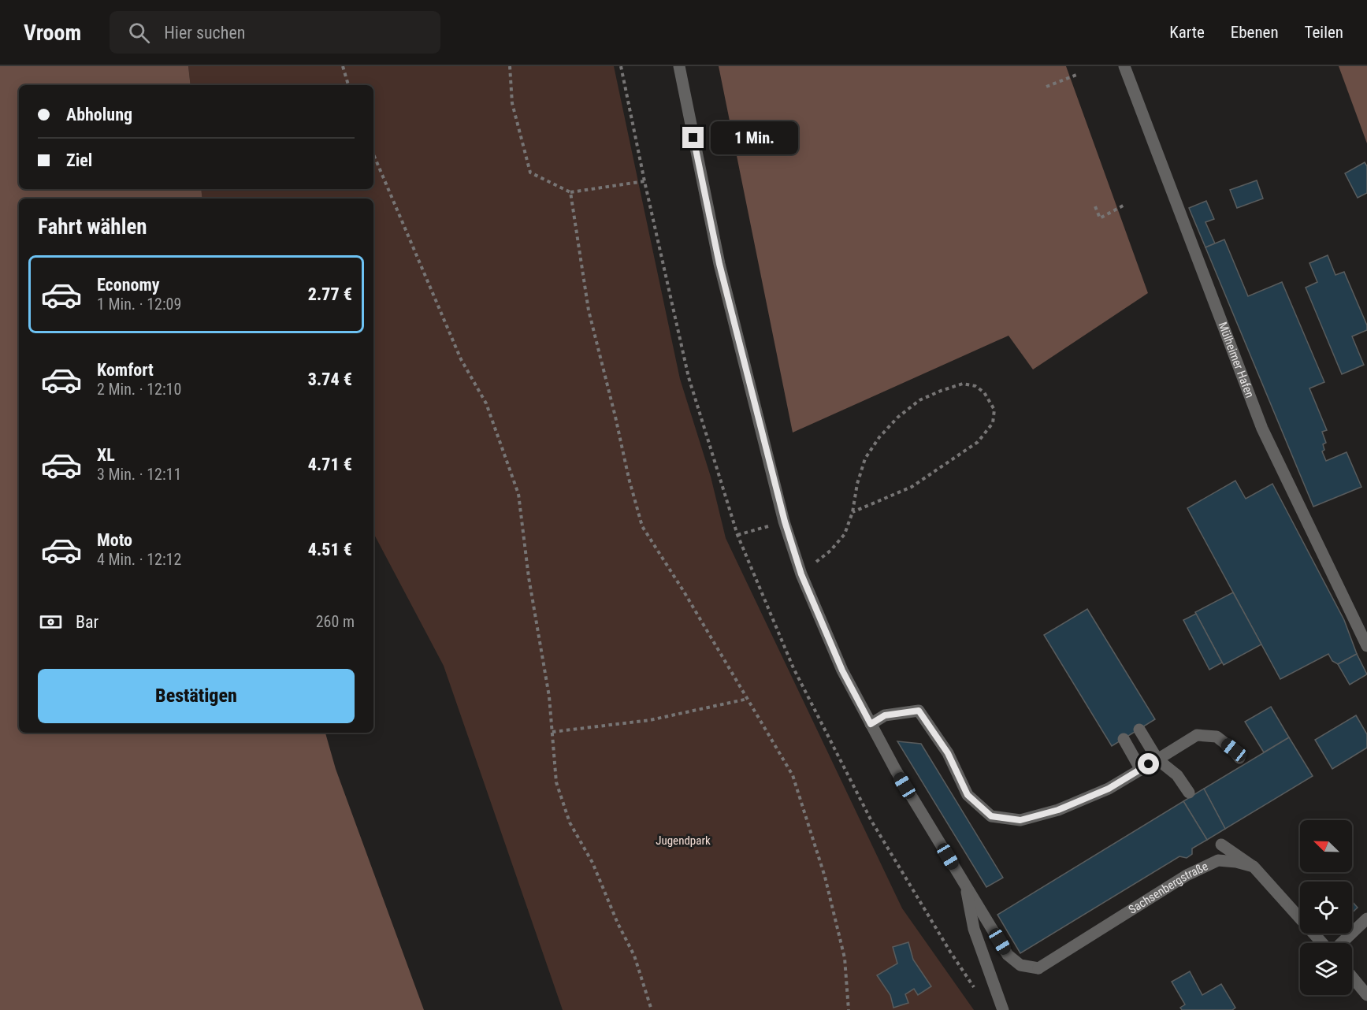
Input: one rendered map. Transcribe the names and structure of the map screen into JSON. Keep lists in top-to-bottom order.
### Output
{
  "streets": {
    "street": ["Mülheimer Hafen", "Sachsenbergstraße"]
  },
  "parks": ["Jugendpark"],
  "north": "top left",
  "page": {
    "header": "Vroom",
    "search": "Hier suchen",
    "nav": ["Karte", "Ebenen", "Teilen"],
    "banner": ["Abholung", "Ziel"],
    "bubble": "1 Min.",
    "heading": "Fahrt wählen",
    "list": [
      {
        "name": "Economy",
        "note": "1 Min. · 12:09",
        "value": "2.77 €"
      },
      {
        "name": "Komfort",
        "note": "2 Min. · 12:10",
        "value": "3.74 €"
      },
      {
        "name": "XL",
        "note": "3 Min. · 12:11",
        "value": "4.71 €"
      },
      {
        "name": "Moto",
        "note": "4 Min. · 12:12",
        "value": "4.51 €"
      }
    ],
    "pay": ["Bar", "260 m"],
    "buttons": "Bestätigen"
  }
}
